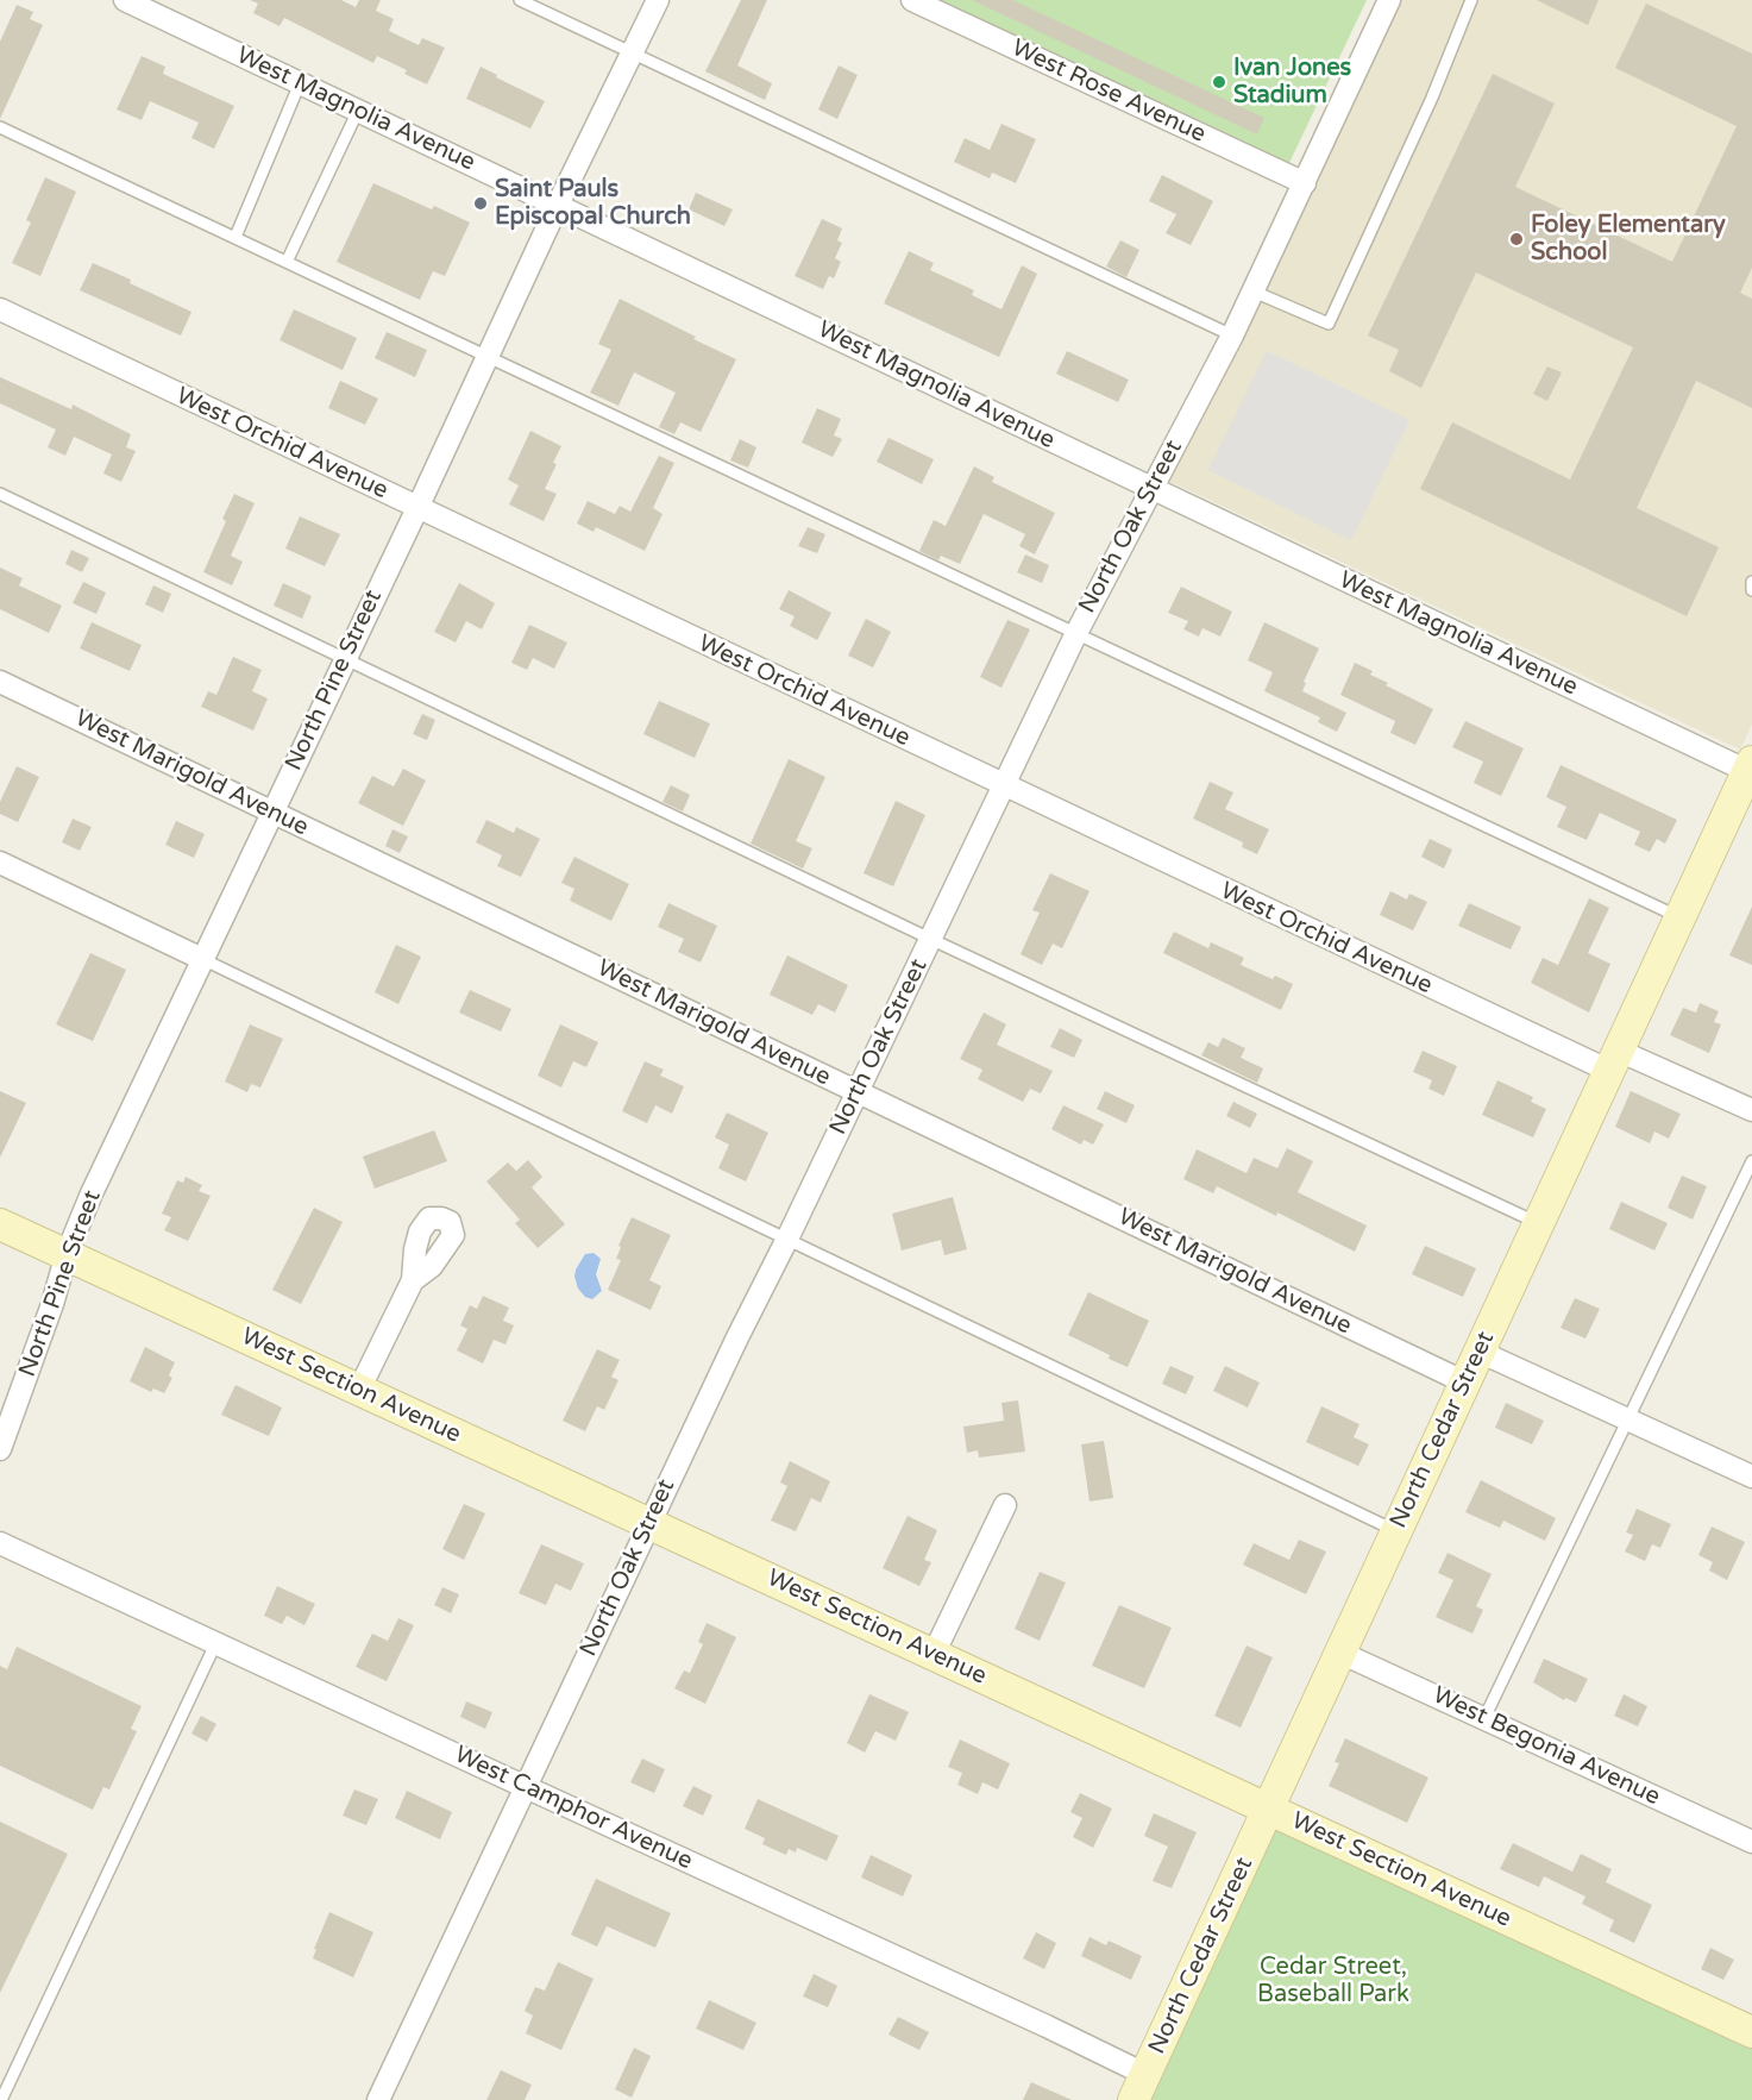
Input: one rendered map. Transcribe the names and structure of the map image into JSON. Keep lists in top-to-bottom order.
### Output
{
  "streets": {
    "street": [
      "West Rose Avenue",
      "West Magnolia Avenue",
      "West Orchid Avenue",
      "North Oak Street",
      "North Pine Street",
      "West Marigold Avenue",
      "West Section Avenue",
      "North Cedar Street",
      "West Begonia Avenue",
      "West Camphor Avenue"
    ]
  },
  "crossings": [
    ["West Rose Avenue", "North Oak Street"],
    ["West Magnolia Avenue", "North Oak Street"],
    ["West Magnolia Avenue", "North Pine Street"],
    ["West Magnolia Avenue", "North Cedar Street"],
    ["West Orchid Avenue", "North Oak Street"],
    ["West Orchid Avenue", "North Pine Street"],
    ["West Orchid Avenue", "North Cedar Street"],
    ["North Oak Street", "West Marigold Avenue"],
    ["North Oak Street", "West Section Avenue"],
    ["North Oak Street", "West Camphor Avenue"],
    ["North Pine Street", "West Marigold Avenue"],
    ["North Pine Street", "West Section Avenue"],
    ["West Marigold Avenue", "North Cedar Street"],
    ["West Section Avenue", "North Cedar Street"],
    ["North Cedar Street", "West Begonia Avenue"],
    ["North Cedar Street", "West Camphor Avenue"]
  ],
  "parks": ["Cedar Street, Baseball Park"],
  "places": ["Ivan Jones Stadium", "Saint Pauls Episcopal Church", "Foley Elementary School"]
}
